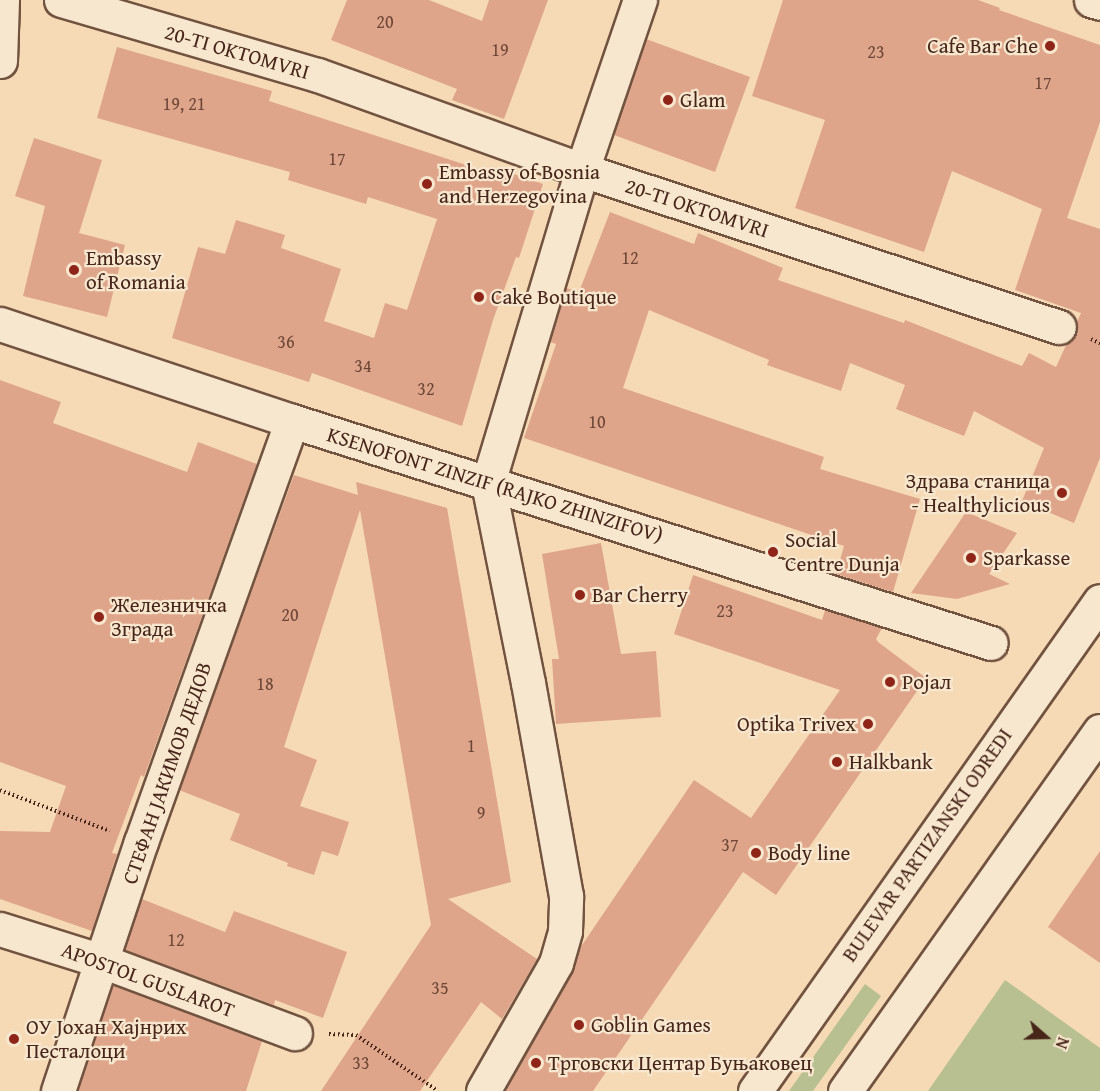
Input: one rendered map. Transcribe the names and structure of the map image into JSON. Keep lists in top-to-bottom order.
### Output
{
  "streets": {
    "street": [
      "20-TI OKTOMVRI",
      "KSENOFONT ZINZIF (RAJKO ZHINZIFOV)",
      "СТЕФАН ЈАКИМОВ ДЕДОВ",
      "BULEVAR PARTIZANSKI ODREDI",
      "APOSTOL GUSLAROT"
    ]
  },
  "crossings": [
    ["KSENOFONT ZINZIF (RAJKO ZHINZIFOV)", "СТЕФАН ЈАКИМОВ ДЕДОВ"],
    ["СТЕФАН ЈАКИМОВ ДЕДОВ", "APOSTOL GUSLAROT"]
  ],
  "places": [
    "Cafe Bar Che",
    "Glam",
    "Embassy of Bosnia and Herzegovina",
    "Embassy of Romania",
    "Cake Boutique",
    "Здрава станица - Healthylicious",
    "Social Centre Dunja",
    "Sparkasse",
    "Bar Cherry",
    "Железничка Зграда",
    "Ројал",
    "Optika Trivex",
    "Halkbank",
    "Body line",
    "Goblin Games",
    "ОУ Jохан Хајнрих Песталоци",
    "Трговски Центар Буњаковец"
  ],
  "house_numbers": [
    "20",
    "19",
    "23",
    "17",
    "19, 21",
    "17",
    "12",
    "36",
    "34",
    "32",
    "10",
    "23",
    "20",
    "18",
    "1",
    "9",
    "37",
    "12",
    "35",
    "33"
  ],
  "north": "right"
}
